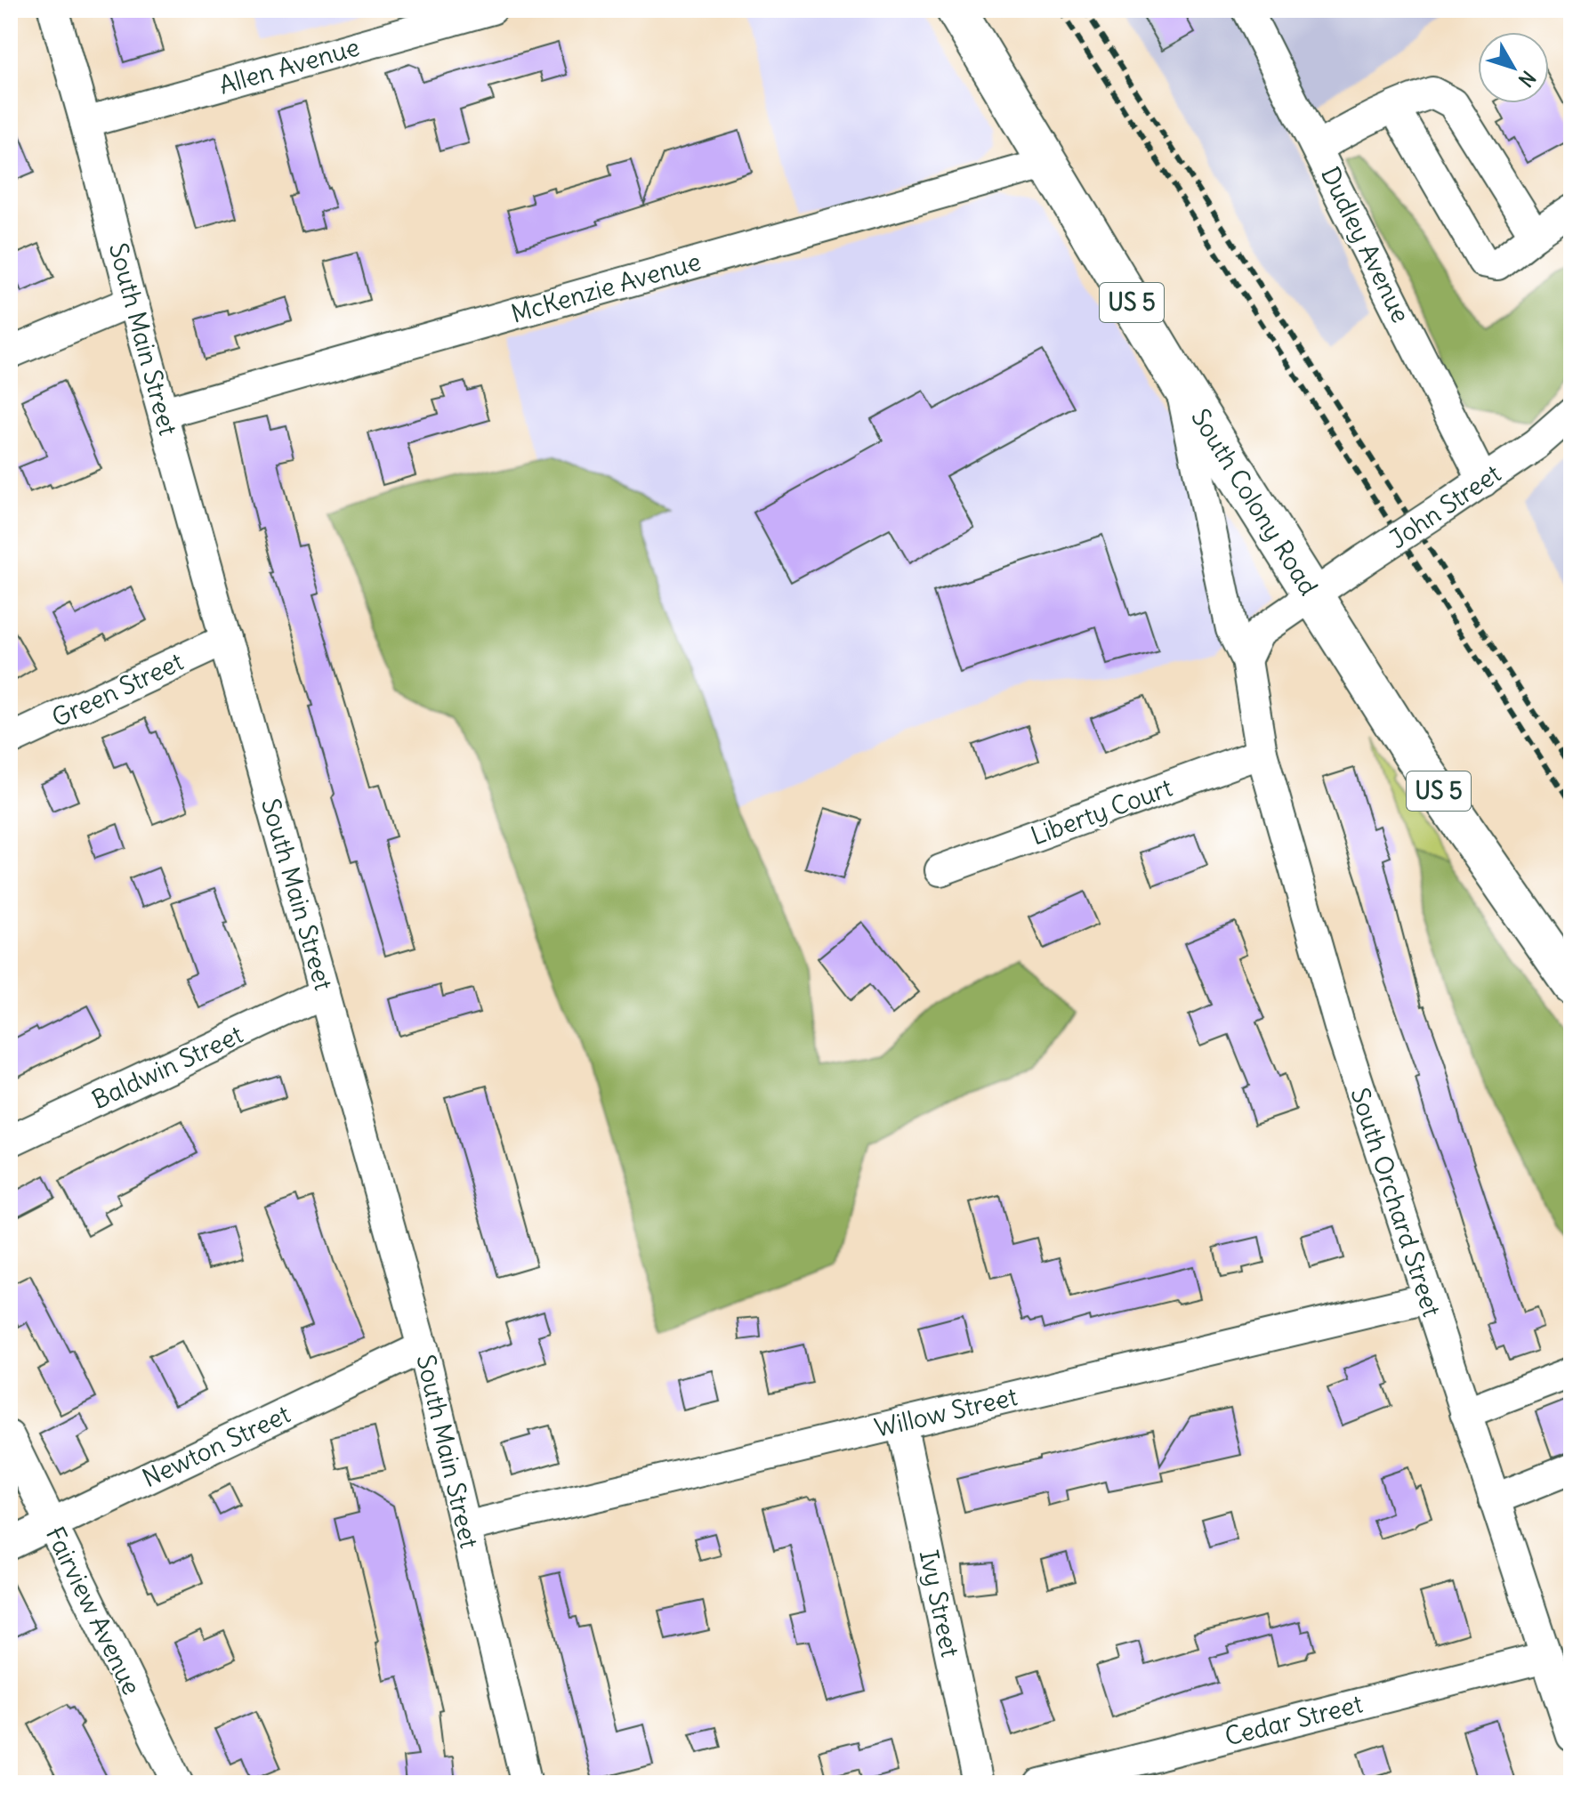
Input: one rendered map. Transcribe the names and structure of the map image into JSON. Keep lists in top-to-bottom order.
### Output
{
  "streets": {
    "main road": ["US 5", "South Colony Road"],
    "street": [
      "Allen Avenue",
      "Dudley Avenue",
      "McKenzie Avenue",
      "South Main Street",
      "John Street",
      "Green Street",
      "Liberty Court",
      "Baldwin Street",
      "South Orchard Street",
      "Willow Street",
      "Newton Street",
      "Ivy Street",
      "Fairview Avenue",
      "Cedar Street"
    ]
  },
  "crossings": [
    ["Allen Avenue", "South Main Street"],
    ["Dudley Avenue", "John Street"],
    ["McKenzie Avenue", "South Main Street"],
    ["McKenzie Avenue", "South Colony Road"],
    ["South Main Street", "Green Street"],
    ["South Main Street", "Baldwin Street"],
    ["South Main Street", "Willow Street"],
    ["South Main Street", "Newton Street"],
    ["South Colony Road", "John Street"],
    ["South Colony Road", "South Orchard Street"],
    ["Liberty Court", "South Orchard Street"],
    ["South Orchard Street", "Willow Street"],
    ["South Orchard Street", "Cedar Street"],
    ["Willow Street", "Ivy Street"],
    ["Newton Street", "Fairview Avenue"]
  ],
  "north": "bottom right"
}
